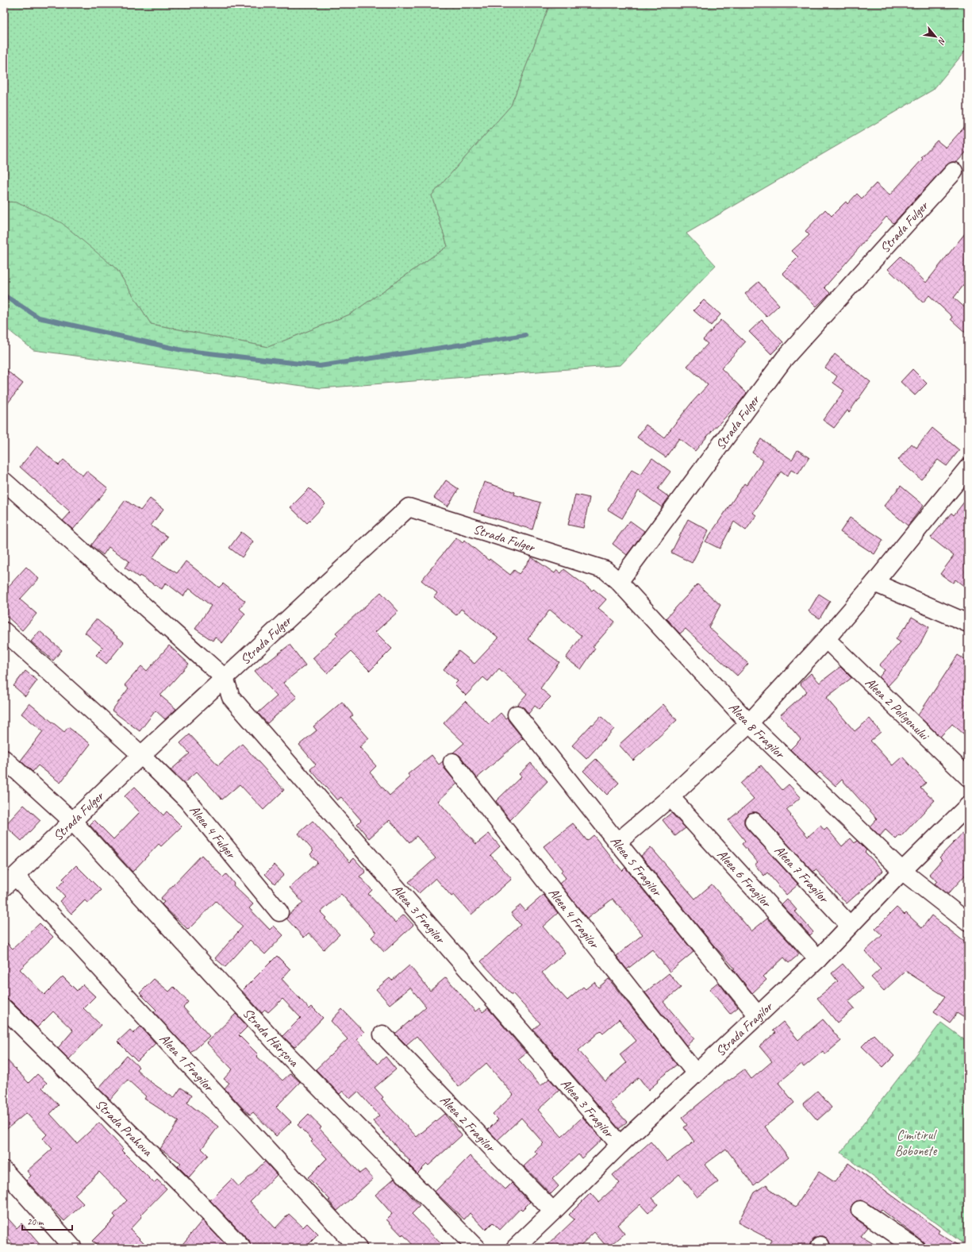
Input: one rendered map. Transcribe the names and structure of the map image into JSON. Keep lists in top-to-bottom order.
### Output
{
  "streets": {
    "street": [
      "Strada Fulger",
      "Aleea 2 Poligonului",
      "Aleea 8 Fragilor",
      "Aleea 4 Fulger",
      "Aleea 5 Fragilor",
      "Aleea 7 Fragilor",
      "Aleea 6 Fragilor",
      "Aleea 3 Fragilor",
      "Aleea 4 Fragilor",
      "Strada Fragilor",
      "Strada Hârșova",
      "Aleea 1 Fragilor",
      "Aleea 2 Fragilor",
      "Strada Prahova"
    ]
  },
  "crossings": [
    ["Strada Fulger", "Aleea 8 Fragilor"],
    ["Strada Fulger", "Aleea 4 Fulger"],
    ["Strada Fulger", "Aleea 3 Fragilor"],
    ["Strada Fulger", "Strada Hârșova"],
    ["Strada Fulger", "Aleea 1 Fragilor"],
    ["Aleea 8 Fragilor", "Strada Fragilor"],
    ["Aleea 5 Fragilor", "Strada Fragilor"],
    ["Aleea 7 Fragilor", "Strada Fragilor"],
    ["Aleea 6 Fragilor", "Strada Fragilor"],
    ["Aleea 3 Fragilor", "Strada Fragilor"],
    ["Aleea 4 Fragilor", "Strada Fragilor"],
    ["Strada Fragilor", "Aleea 2 Fragilor"]
  ],
  "parks": ["Cimitirul Bobonete"],
  "scale_bar": "20 m",
  "north": "bottom right"
}
